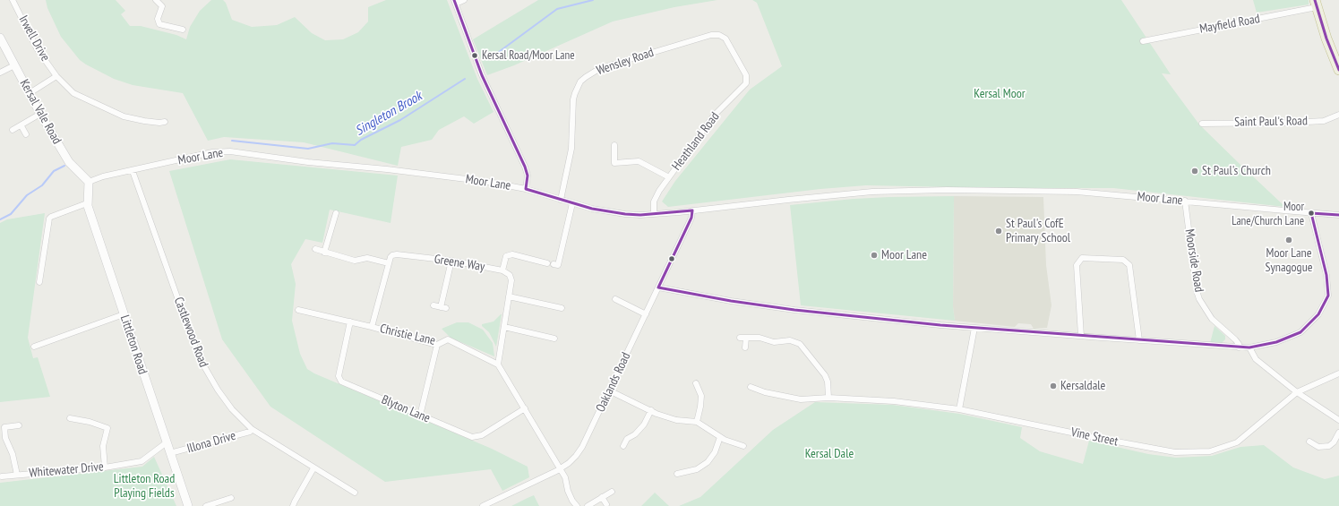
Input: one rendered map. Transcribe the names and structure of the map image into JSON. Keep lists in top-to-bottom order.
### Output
{
  "streets": {
    "street": [
      "Mayfield Road",
      "Irwell Drive",
      "Wensley Road",
      "Kersal Vale Road",
      "Saint Paul's Road",
      "Heathland Road",
      "Moor Lane",
      "Moorside Road",
      "Greene Way",
      "Castlewood Road",
      "Christie Lane",
      "Littleton Road",
      "Oaklands Road",
      "Blyton Lane",
      "Vine Street",
      "Illona Drive",
      "Whitewater Drive"
    ]
  },
  "crossings": [
    ["Wensley Road", "Heathland Road"],
    ["Wensley Road", "Moor Lane"],
    ["Kersal Vale Road", "Moor Lane"],
    ["Kersal Vale Road", "Littleton Road"],
    ["Heathland Road", "Moor Lane"],
    ["Moor Lane", "Moorside Road"],
    ["Moor Lane", "Castlewood Road"],
    ["Moor Lane", "Littleton Road"],
    ["Moor Lane", "Oaklands Road"],
    ["Greene Way", "Christie Lane"],
    ["Castlewood Road", "Illona Drive"],
    ["Christie Lane", "Blyton Lane"],
    ["Littleton Road", "Illona Drive"],
    ["Littleton Road", "Whitewater Drive"]
  ],
  "water": ["Singleton Brook"],
  "parks": ["Kersal Moor", "Kersal Dale", "Littleton Road Playing Fields"],
  "places": [
    "Kersal Road/Moor Lane",
    "St Paul's Church",
    "Moor Lane/Church Lane",
    "St Paul's CofE Primary School",
    "Moor Lane Synagogue",
    "Moor Lane",
    "Kersaldale"
  ]
}
